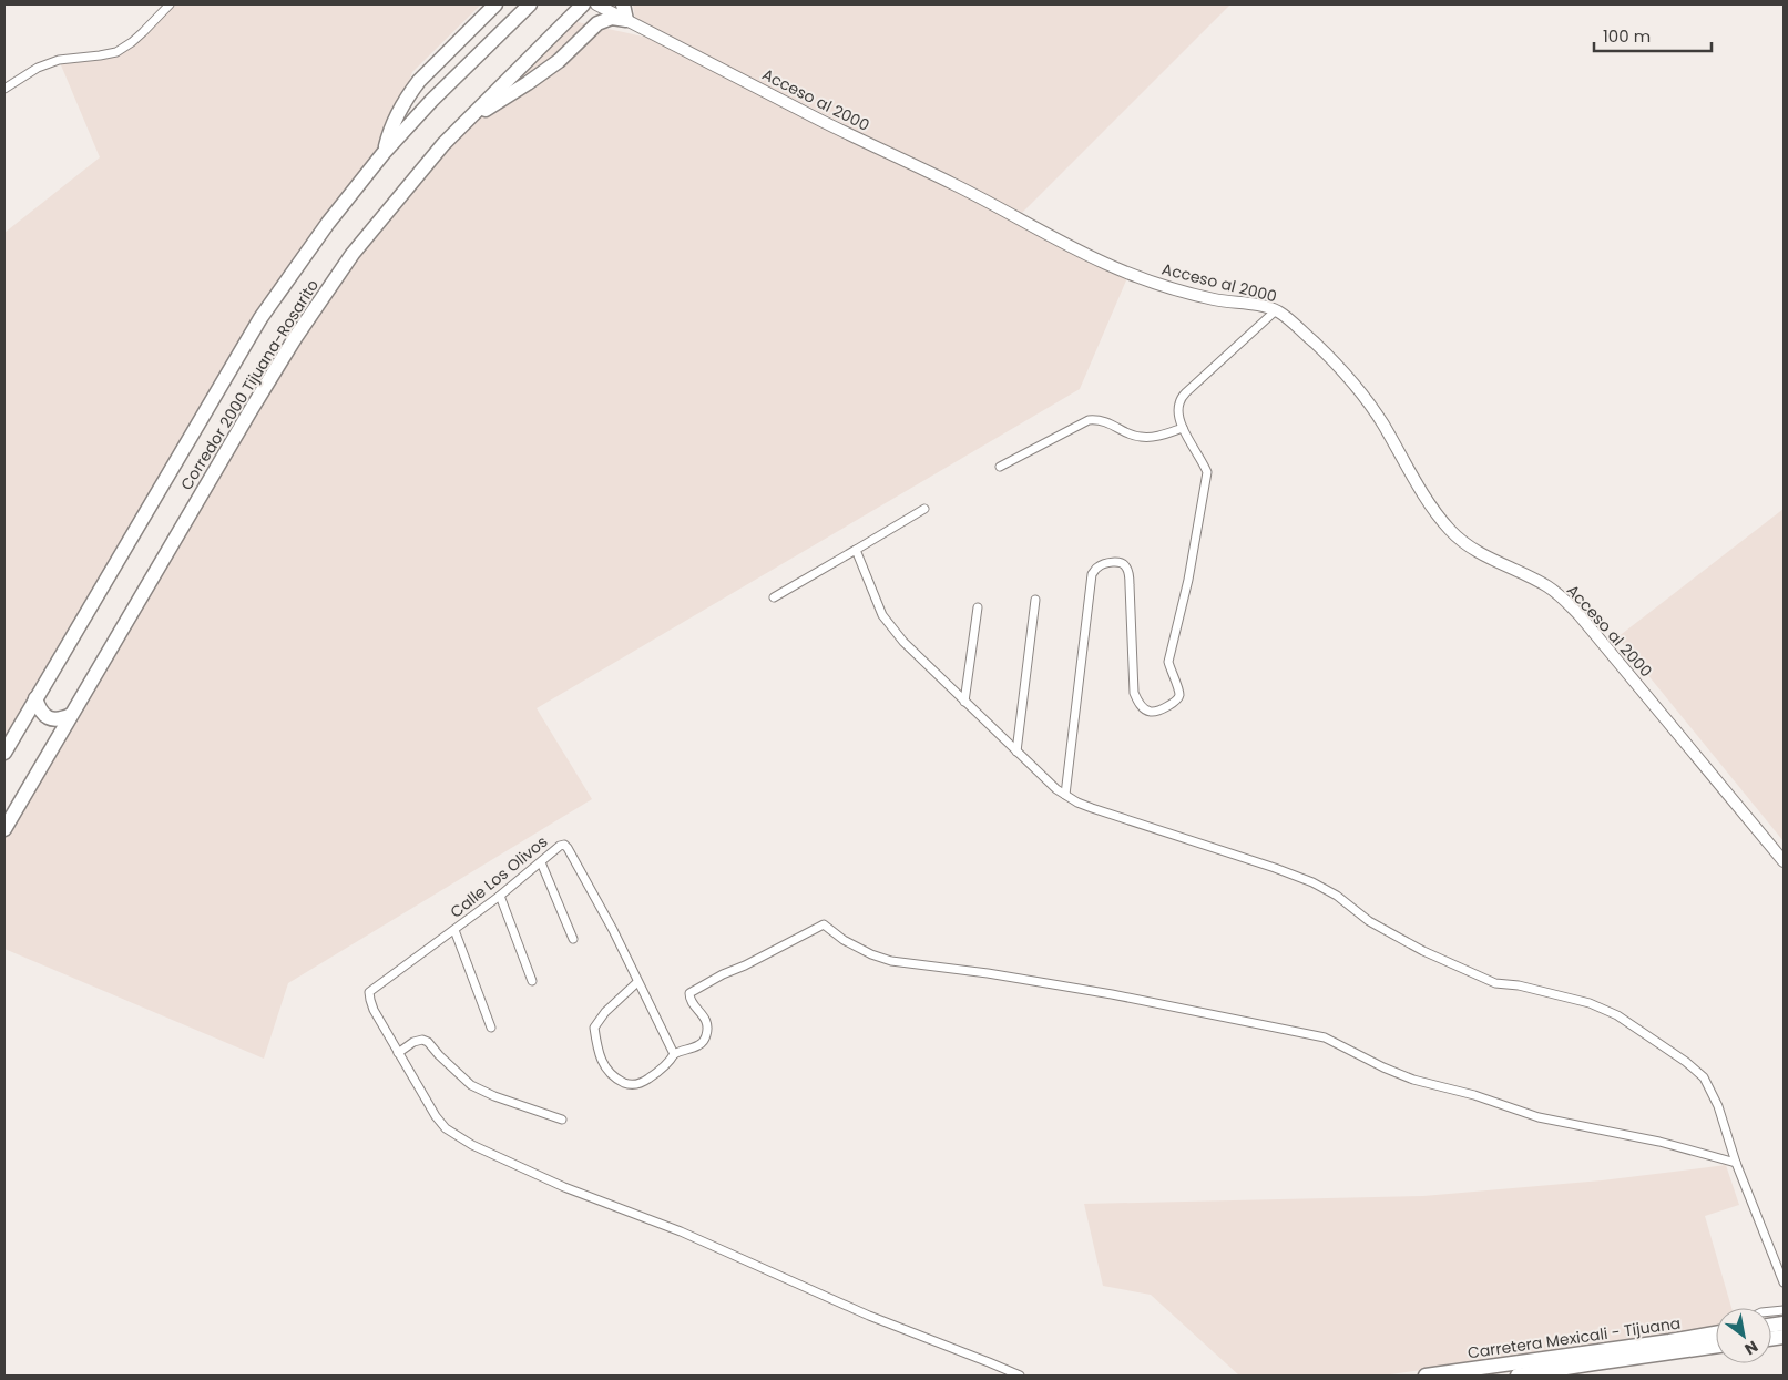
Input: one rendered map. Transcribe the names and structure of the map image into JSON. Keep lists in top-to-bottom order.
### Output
{
  "streets": {
    "highway": ["Corredor 2000 Tijuana-Rosarito", "Carretera Mexicali - Tijuana"],
    "street": ["Acceso al 2000", "Calle Los Olivos"]
  },
  "scale_bar": "100 m",
  "north": "bottom right"
}
